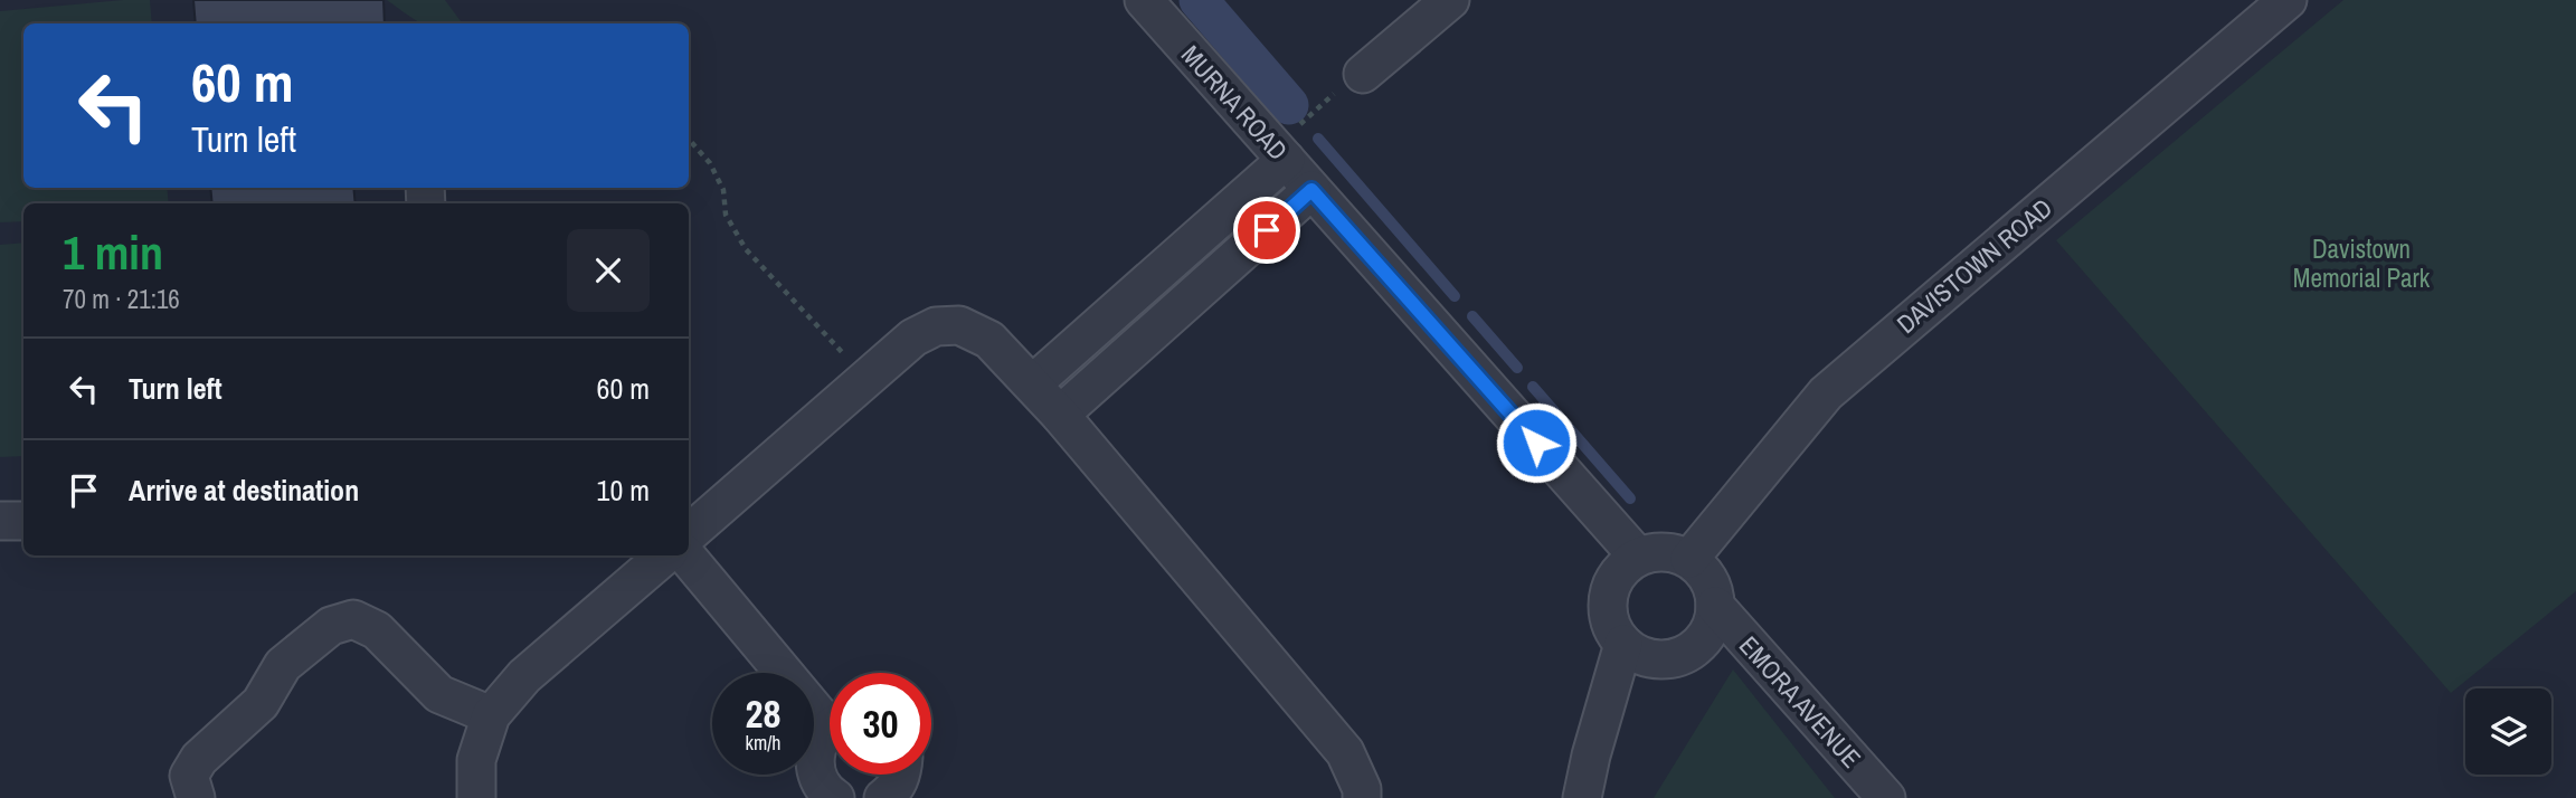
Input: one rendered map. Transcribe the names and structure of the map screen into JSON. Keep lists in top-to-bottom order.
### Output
{
  "streets": {
    "street": ["MURNA ROAD", "DAVISTOWN ROAD", "EMORA AVENUE"]
  },
  "crossings": [
    ["MURNA ROAD", "DAVISTOWN ROAD"],
    ["MURNA ROAD", "EMORA AVENUE"],
    ["DAVISTOWN ROAD", "EMORA AVENUE"]
  ],
  "parks": ["Davistown Memorial Park"],
  "page": {
    "turn": ["60 m", "Turn left"],
    "heading": ["1 min", "70 m · 21:16"],
    "list": [
      {
        "name": "Turn left",
        "value": "60 m"
      },
      {
        "name": "Arrive at destination",
        "value": "10 m"
      }
    ],
    "speed": "28 km/h",
    "limit": "30"
  }
}
